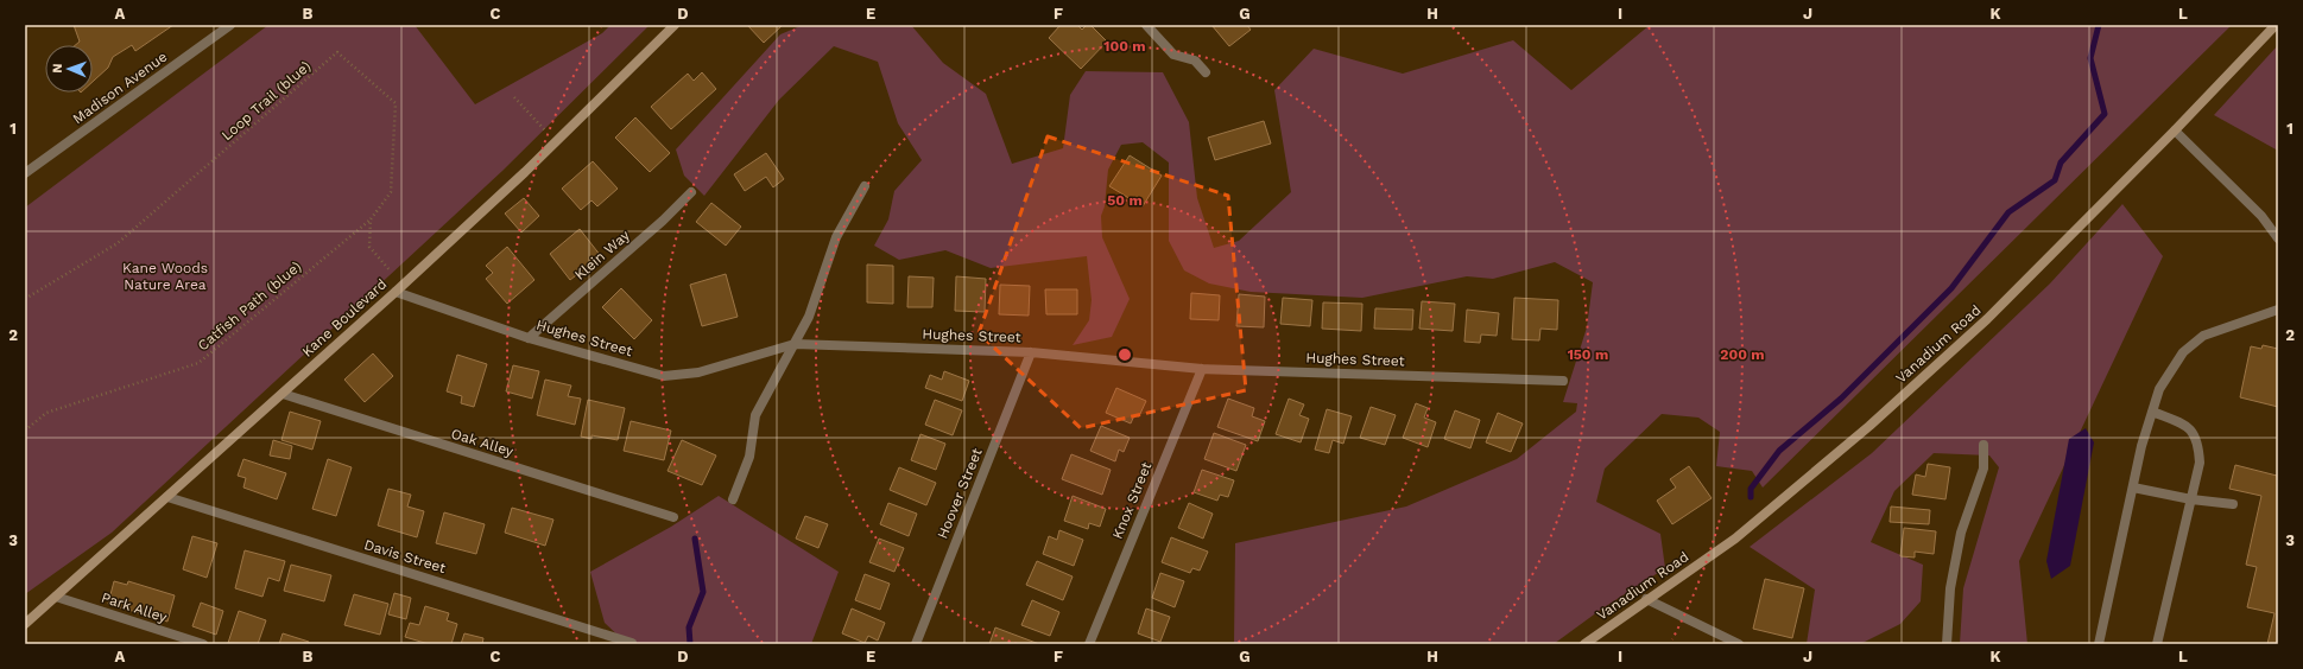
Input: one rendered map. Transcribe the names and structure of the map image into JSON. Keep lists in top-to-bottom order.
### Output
{
  "streets": {
    "street": [
      "Madison Avenue",
      "Klein Way",
      "Kane Boulevard",
      "Hughes Street",
      "Vanadium Road",
      "Oak Alley",
      "Hoover Street",
      "Knox Street",
      "Davis Street",
      "Park Alley"
    ],
    "path": ["Loop Trail (blue)", "Catfish Path (blue)"]
  },
  "crossings": [
    ["Loop Trail (blue)", "Catfish Path (blue)"],
    ["Klein Way", "Hughes Street"],
    ["Kane Boulevard", "Hughes Street"],
    ["Kane Boulevard", "Oak Alley"],
    ["Kane Boulevard", "Davis Street"],
    ["Kane Boulevard", "Park Alley"],
    ["Hughes Street", "Hoover Street"],
    ["Hughes Street", "Knox Street"]
  ],
  "parks": ["Kane Woods Nature Area"],
  "north": "left",
  "grid": {
    "columns": [
      "A",
      "B",
      "C",
      "D",
      "E",
      "F",
      "G",
      "H",
      "I",
      "J",
      "K",
      "L"
    ],
    "rows": ["1", "2", "3"]
  },
  "rings": [
    "100 m",
    "50 m",
    "150 m",
    "200 m"
  ]
}
